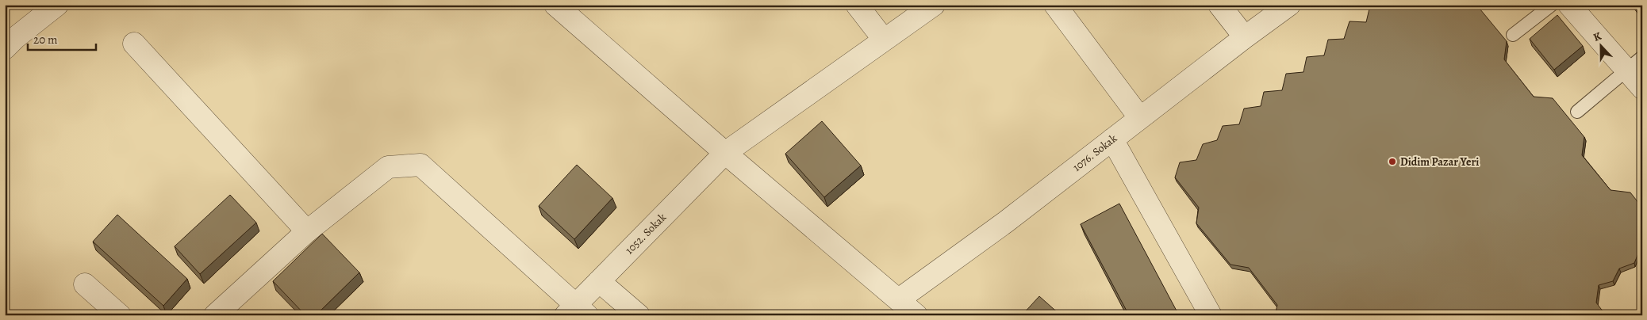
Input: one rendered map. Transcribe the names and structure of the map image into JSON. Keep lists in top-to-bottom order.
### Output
{
  "streets": {
    "street": ["1076. Sokak", "1052. Sokak"]
  },
  "places": ["Didim Pazar Yeri"],
  "scale_bar": "20 m",
  "north": "top"
}
